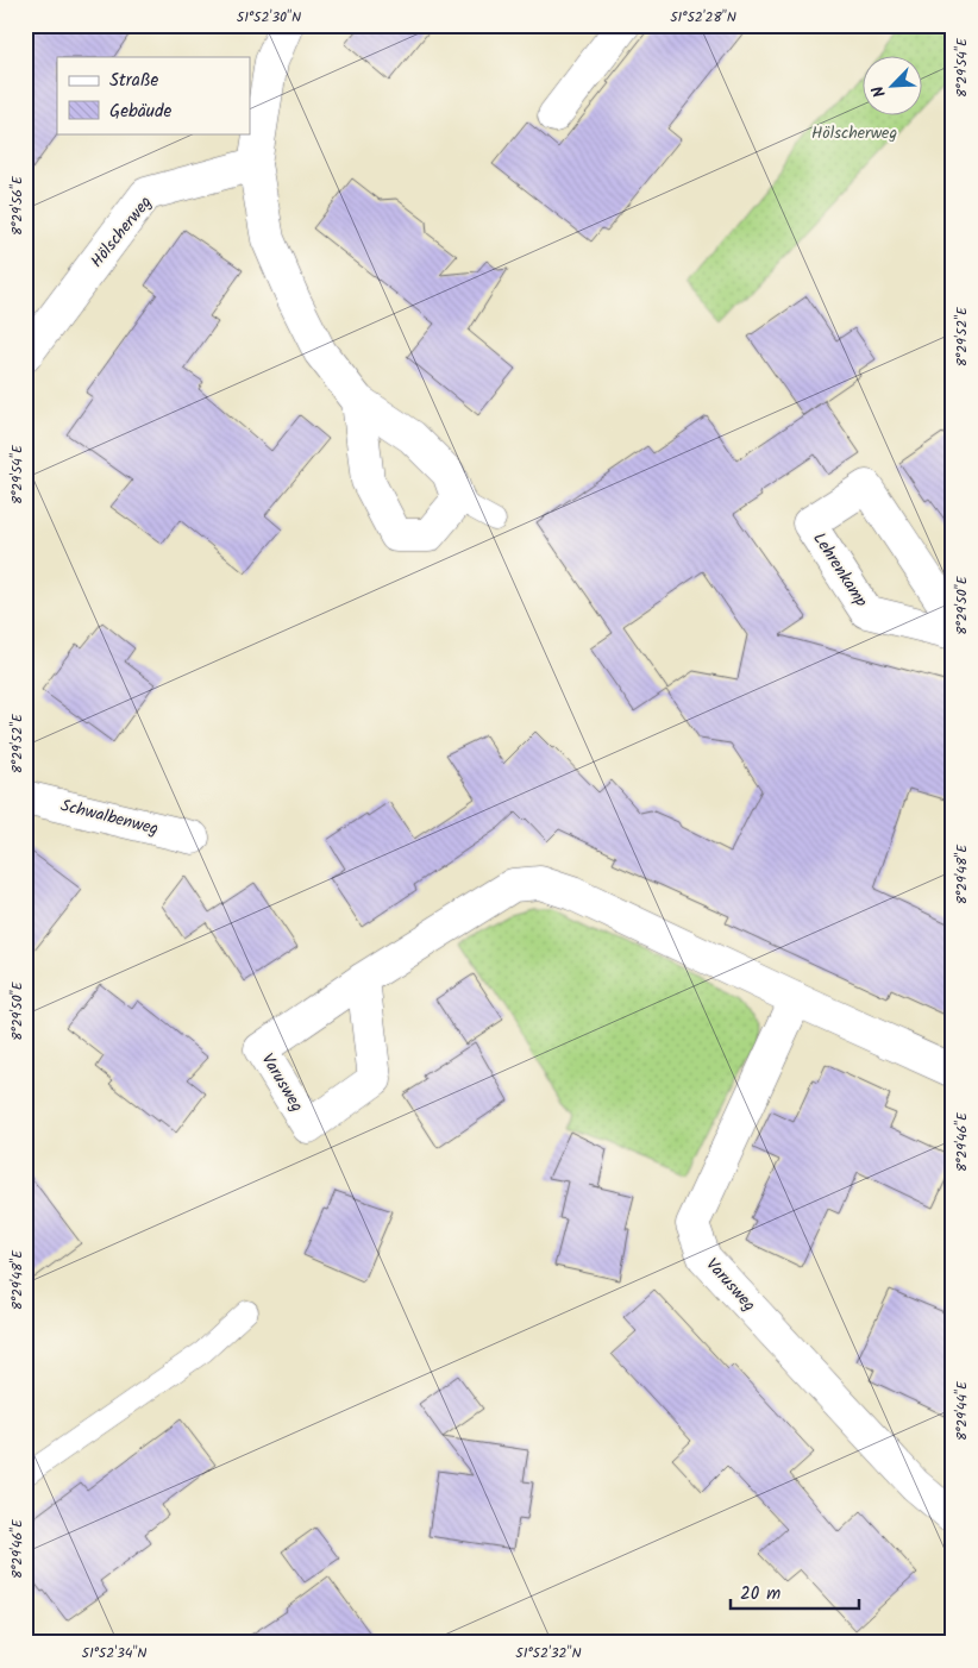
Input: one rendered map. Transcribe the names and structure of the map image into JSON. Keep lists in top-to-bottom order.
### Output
{
  "streets": {
    "street": [
      "Hölscherweg",
      "Lehrenkamp",
      "Schwalbenweg",
      "Varusweg"
    ]
  },
  "parks": ["Hölscherweg"],
  "legend": ["Straße", "Gebäude"],
  "scale_bar": "20 m",
  "north": "bottom left",
  "coordinates": [
    "51°52'30\"N",
    "51°52'28\"N",
    "8°29'54\"E",
    "8°29'56\"E",
    "8°29'52\"E",
    "8°29'50\"E",
    "8°29'48\"E",
    "8°29'46\"E",
    "8°29'44\"E",
    "51°52'34\"N",
    "51°52'32\"N"
  ]
}
